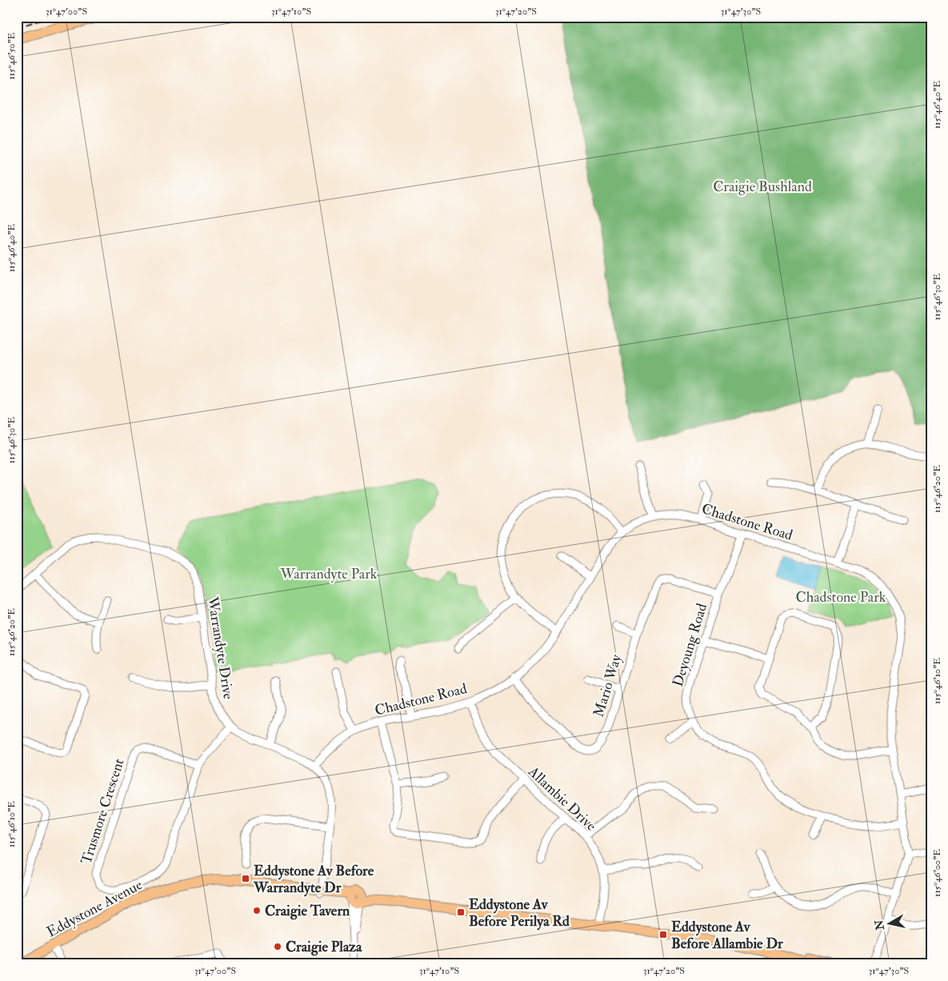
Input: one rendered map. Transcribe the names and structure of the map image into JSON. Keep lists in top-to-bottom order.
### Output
{
  "streets": {
    "main road": ["Eddystone Avenue"],
    "street": [
      "Chadstone Road",
      "Deyoung Road",
      "Warrandyte Drive",
      "Mario Way",
      "Allambie Drive",
      "Trusmore Crescent"
    ]
  },
  "crossings": [
    ["Chadstone Road", "Deyoung Road"],
    ["Chadstone Road", "Warrandyte Drive"],
    ["Chadstone Road", "Mario Way"],
    ["Chadstone Road", "Allambie Drive"],
    ["Deyoung Road", "Mario Way"],
    ["Warrandyte Drive", "Trusmore Crescent"],
    ["Warrandyte Drive", "Eddystone Avenue"],
    ["Allambie Drive", "Eddystone Avenue"]
  ],
  "parks": ["Craigie Bushland", "Warrandyte Park", "Chadstone Park"],
  "places": {
    "transit": ["Eddystone Av Before Warrandyte Dr", "Eddystone Av Before Perilya Rd", "Eddystone Av Before Allambie Dr"],
    "other": ["Craigie Tavern", "Craigie Plaza"]
  },
  "north": "left",
  "coordinates": [
    "31°47'00\"S",
    "31°47'10\"S",
    "31°47'20\"S",
    "31°47'30\"S",
    "115°46'50\"E",
    "115°46'40\"E",
    "115°46'30\"E",
    "115°46'20\"E",
    "115°46'10\"E",
    "115°46'00\"E"
  ]
}
